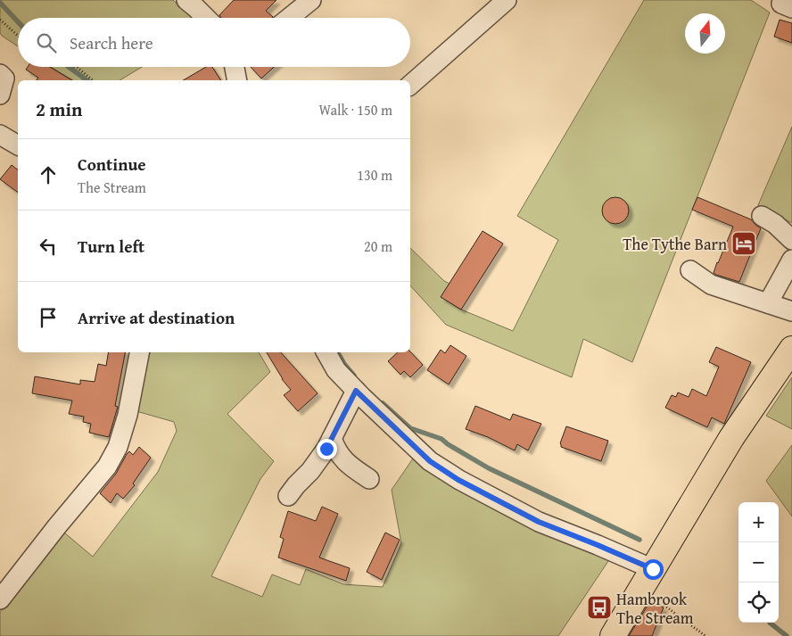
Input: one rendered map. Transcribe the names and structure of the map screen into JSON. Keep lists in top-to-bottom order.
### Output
{
  "places": {
    "hotel": ["The Tythe Barn"],
    "bus stop": ["Hambrook The Stream"]
  },
  "north": "top",
  "page": {
    "search": "Search here",
    "heading": ["2 min", "Walk · 150 m"],
    "list": [
      ["Continue", "The Stream", "130 m"],
      ["Turn left", "20 m"],
      "Arrive at destination"
    ],
    "map_buttons": ["+", "−"]
  }
}
